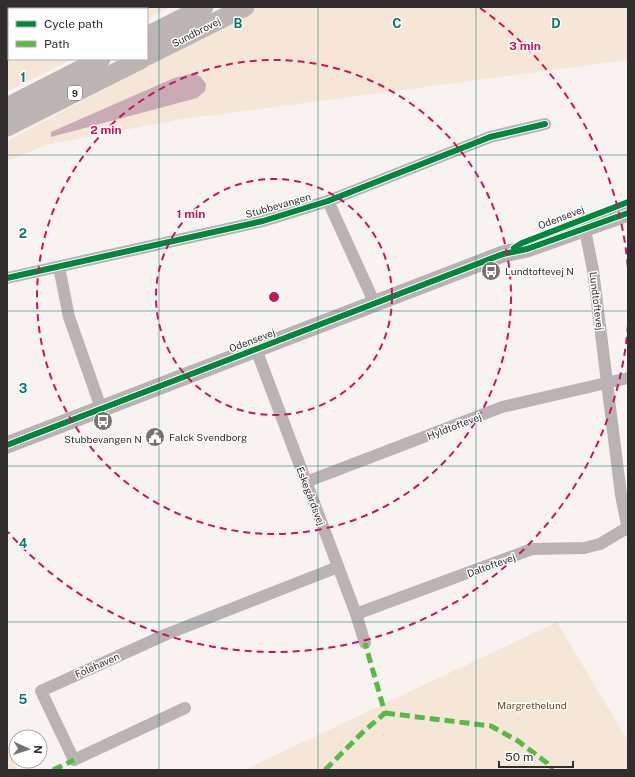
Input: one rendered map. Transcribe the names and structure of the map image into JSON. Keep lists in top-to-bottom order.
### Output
{
  "streets": {
    "main road": ["Sundbrovej", "9"],
    "street": [
      "Stubbevangen",
      "Odensevej",
      "Lundtoftevej",
      "Hyldtoftevej",
      "Eskegårdsvej",
      "Daltoftevej",
      "Folehaven"
    ]
  },
  "crossings": [
    ["Odensevej", "Lundtoftevej"],
    ["Odensevej", "Eskegårdsvej"],
    ["Lundtoftevej", "Hyldtoftevej"],
    ["Lundtoftevej", "Daltoftevej"],
    ["Hyldtoftevej", "Eskegårdsvej"],
    ["Eskegårdsvej", "Daltoftevej"],
    ["Eskegårdsvej", "Folehaven"]
  ],
  "parks": ["Margrethelund"],
  "places": {
    "bus stop": ["Lundtoftevej N", "Stubbevangen N"],
    "public building": ["Falck Svendborg"]
  },
  "legend": ["Cycle path", "Path"],
  "scale_bar": "50 m",
  "north": "right",
  "grid": {
    "columns": ["B", "C", "D"],
    "rows": [
      "1",
      "2",
      "3",
      "4",
      "5"
    ]
  },
  "rings": ["3 min", "2 min", "1 min"]
}
